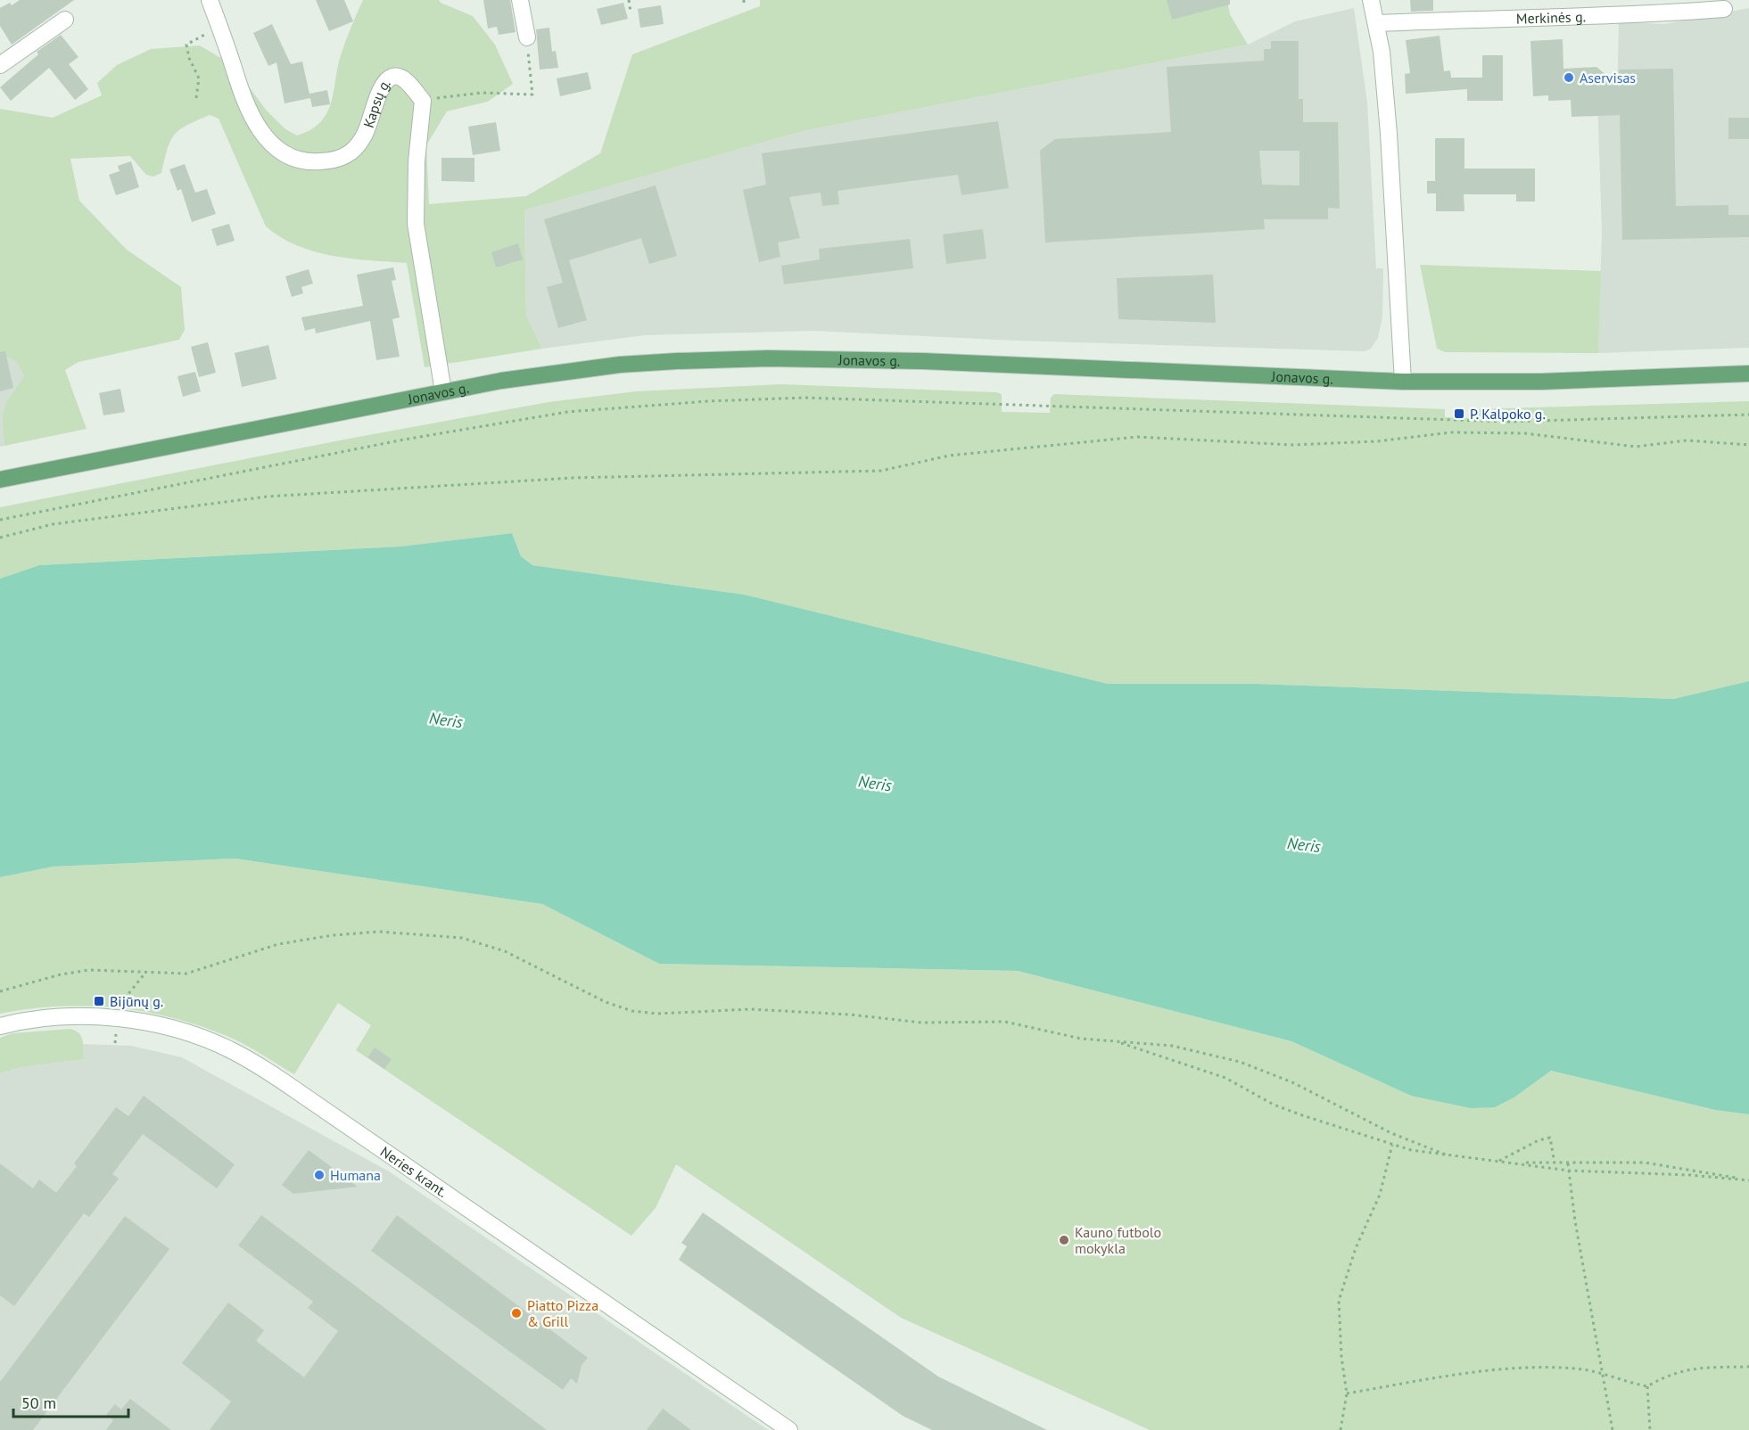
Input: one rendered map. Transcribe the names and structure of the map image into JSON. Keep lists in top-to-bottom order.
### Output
{
  "streets": {
    "main road": ["Jonavos g."],
    "street": ["Merkinės g.", "Kapsų g.", "Neries krant."]
  },
  "water": ["Neris"],
  "places": {
    "other": [
      "Aservisas",
      "Humana",
      "Kauno futbolo mokykla",
      "Piatto Pizza & Grill"
    ],
    "transit": ["P. Kalpoko g.", "Bijūnų g."]
  },
  "scale_bar": "50 m"
}
